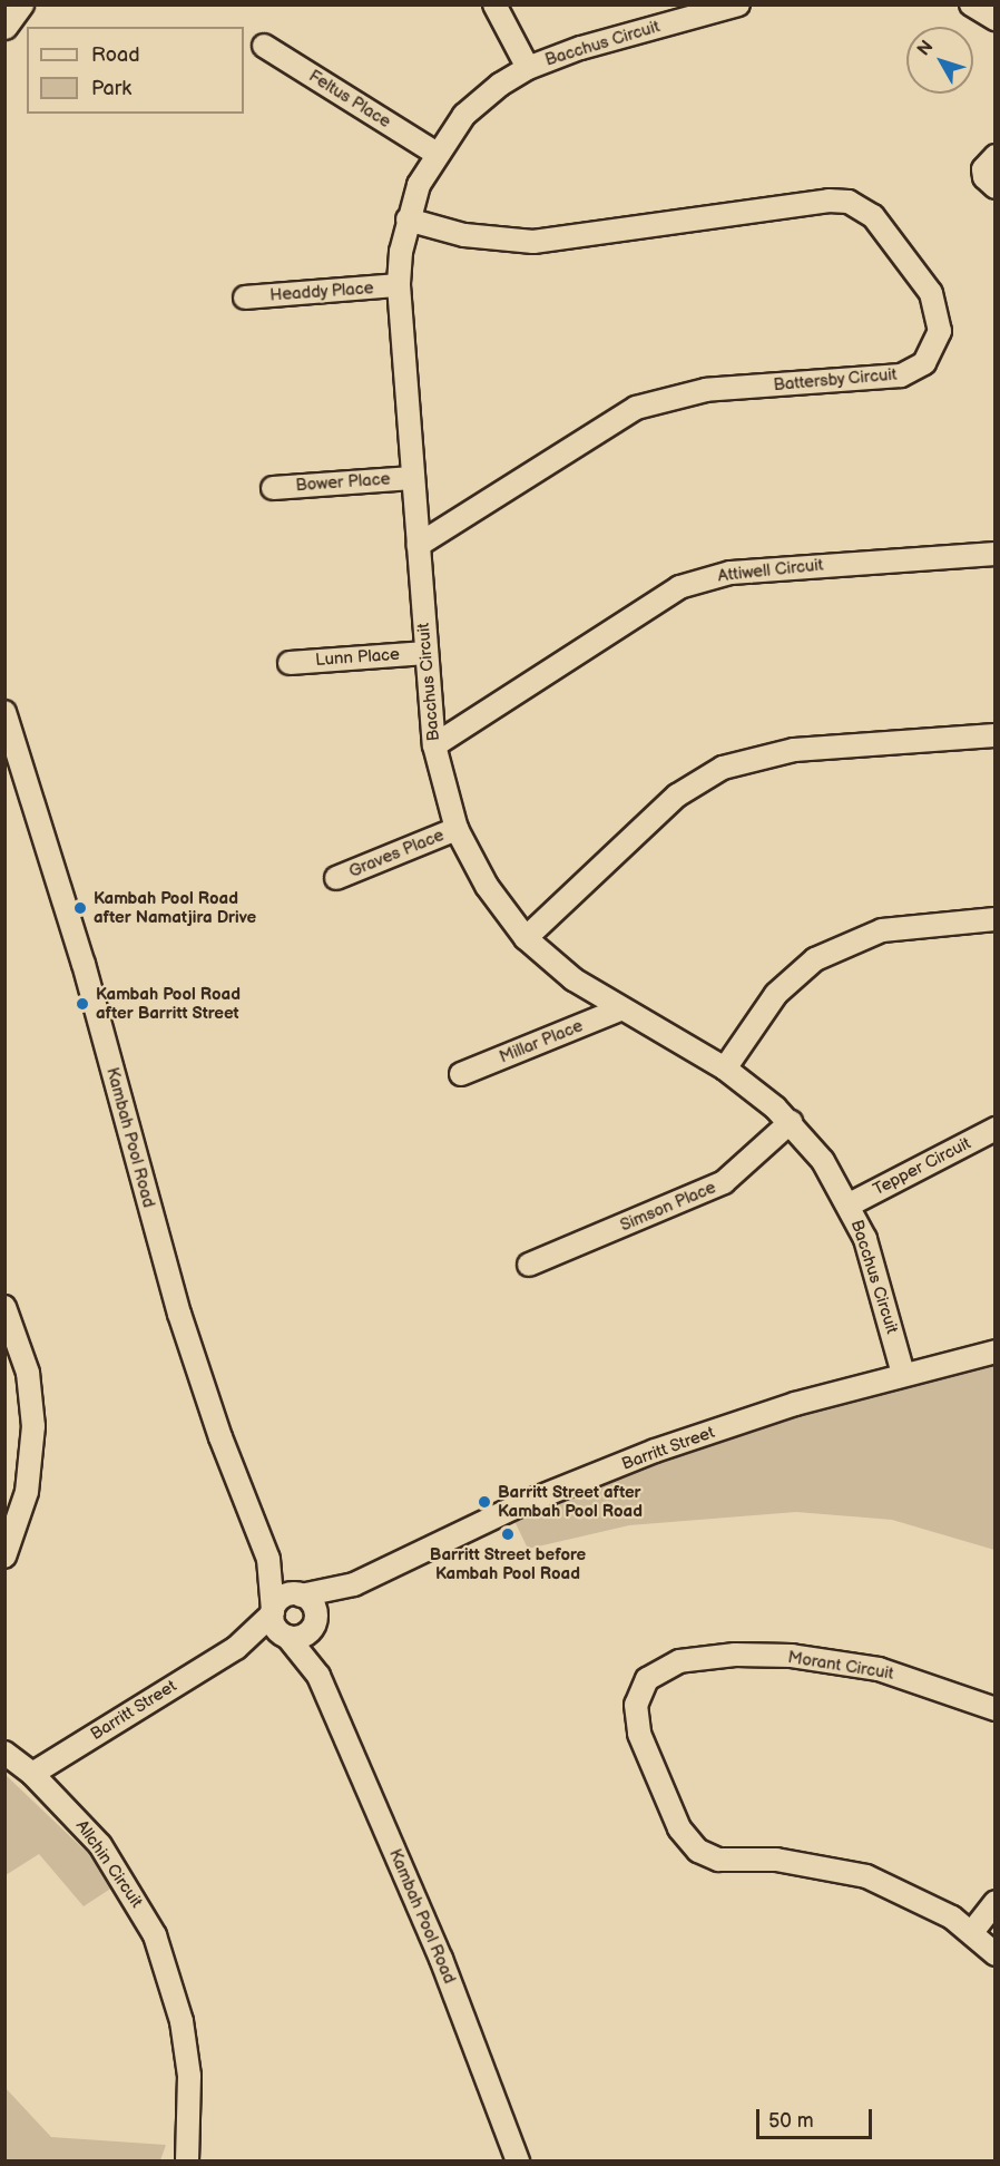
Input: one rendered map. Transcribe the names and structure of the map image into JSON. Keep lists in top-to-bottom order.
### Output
{
  "streets": {
    "street": [
      "Bacchus Circuit",
      "Feltus Place",
      "Headdy Place",
      "Battersby Circuit",
      "Bower Place",
      "Attiwell Circuit",
      "Lunn Place",
      "Graves Place",
      "Millar Place",
      "Kambah Pool Road",
      "Tepper Circuit",
      "Simson Place",
      "Barritt Street",
      "Morant Circuit",
      "Allchin Circuit"
    ]
  },
  "crossings": [
    ["Bacchus Circuit", "Feltus Place"],
    ["Bacchus Circuit", "Headdy Place"],
    ["Bacchus Circuit", "Battersby Circuit"],
    ["Bacchus Circuit", "Bower Place"],
    ["Bacchus Circuit", "Attiwell Circuit"],
    ["Bacchus Circuit", "Lunn Place"],
    ["Bacchus Circuit", "Graves Place"],
    ["Bacchus Circuit", "Millar Place"],
    ["Bacchus Circuit", "Tepper Circuit"],
    ["Bacchus Circuit", "Simson Place"],
    ["Bacchus Circuit", "Barritt Street"],
    ["Kambah Pool Road", "Barritt Street"],
    ["Barritt Street", "Allchin Circuit"]
  ],
  "places": [
    "Kambah Pool Road after Namatjira Drive",
    "Kambah Pool Road after Barritt Street",
    "Barritt Street after Kambah Pool Road",
    "Barritt Street before Kambah Pool Road"
  ],
  "legend": ["Road", "Park"],
  "scale_bar": "50 m",
  "north": "top left"
}
